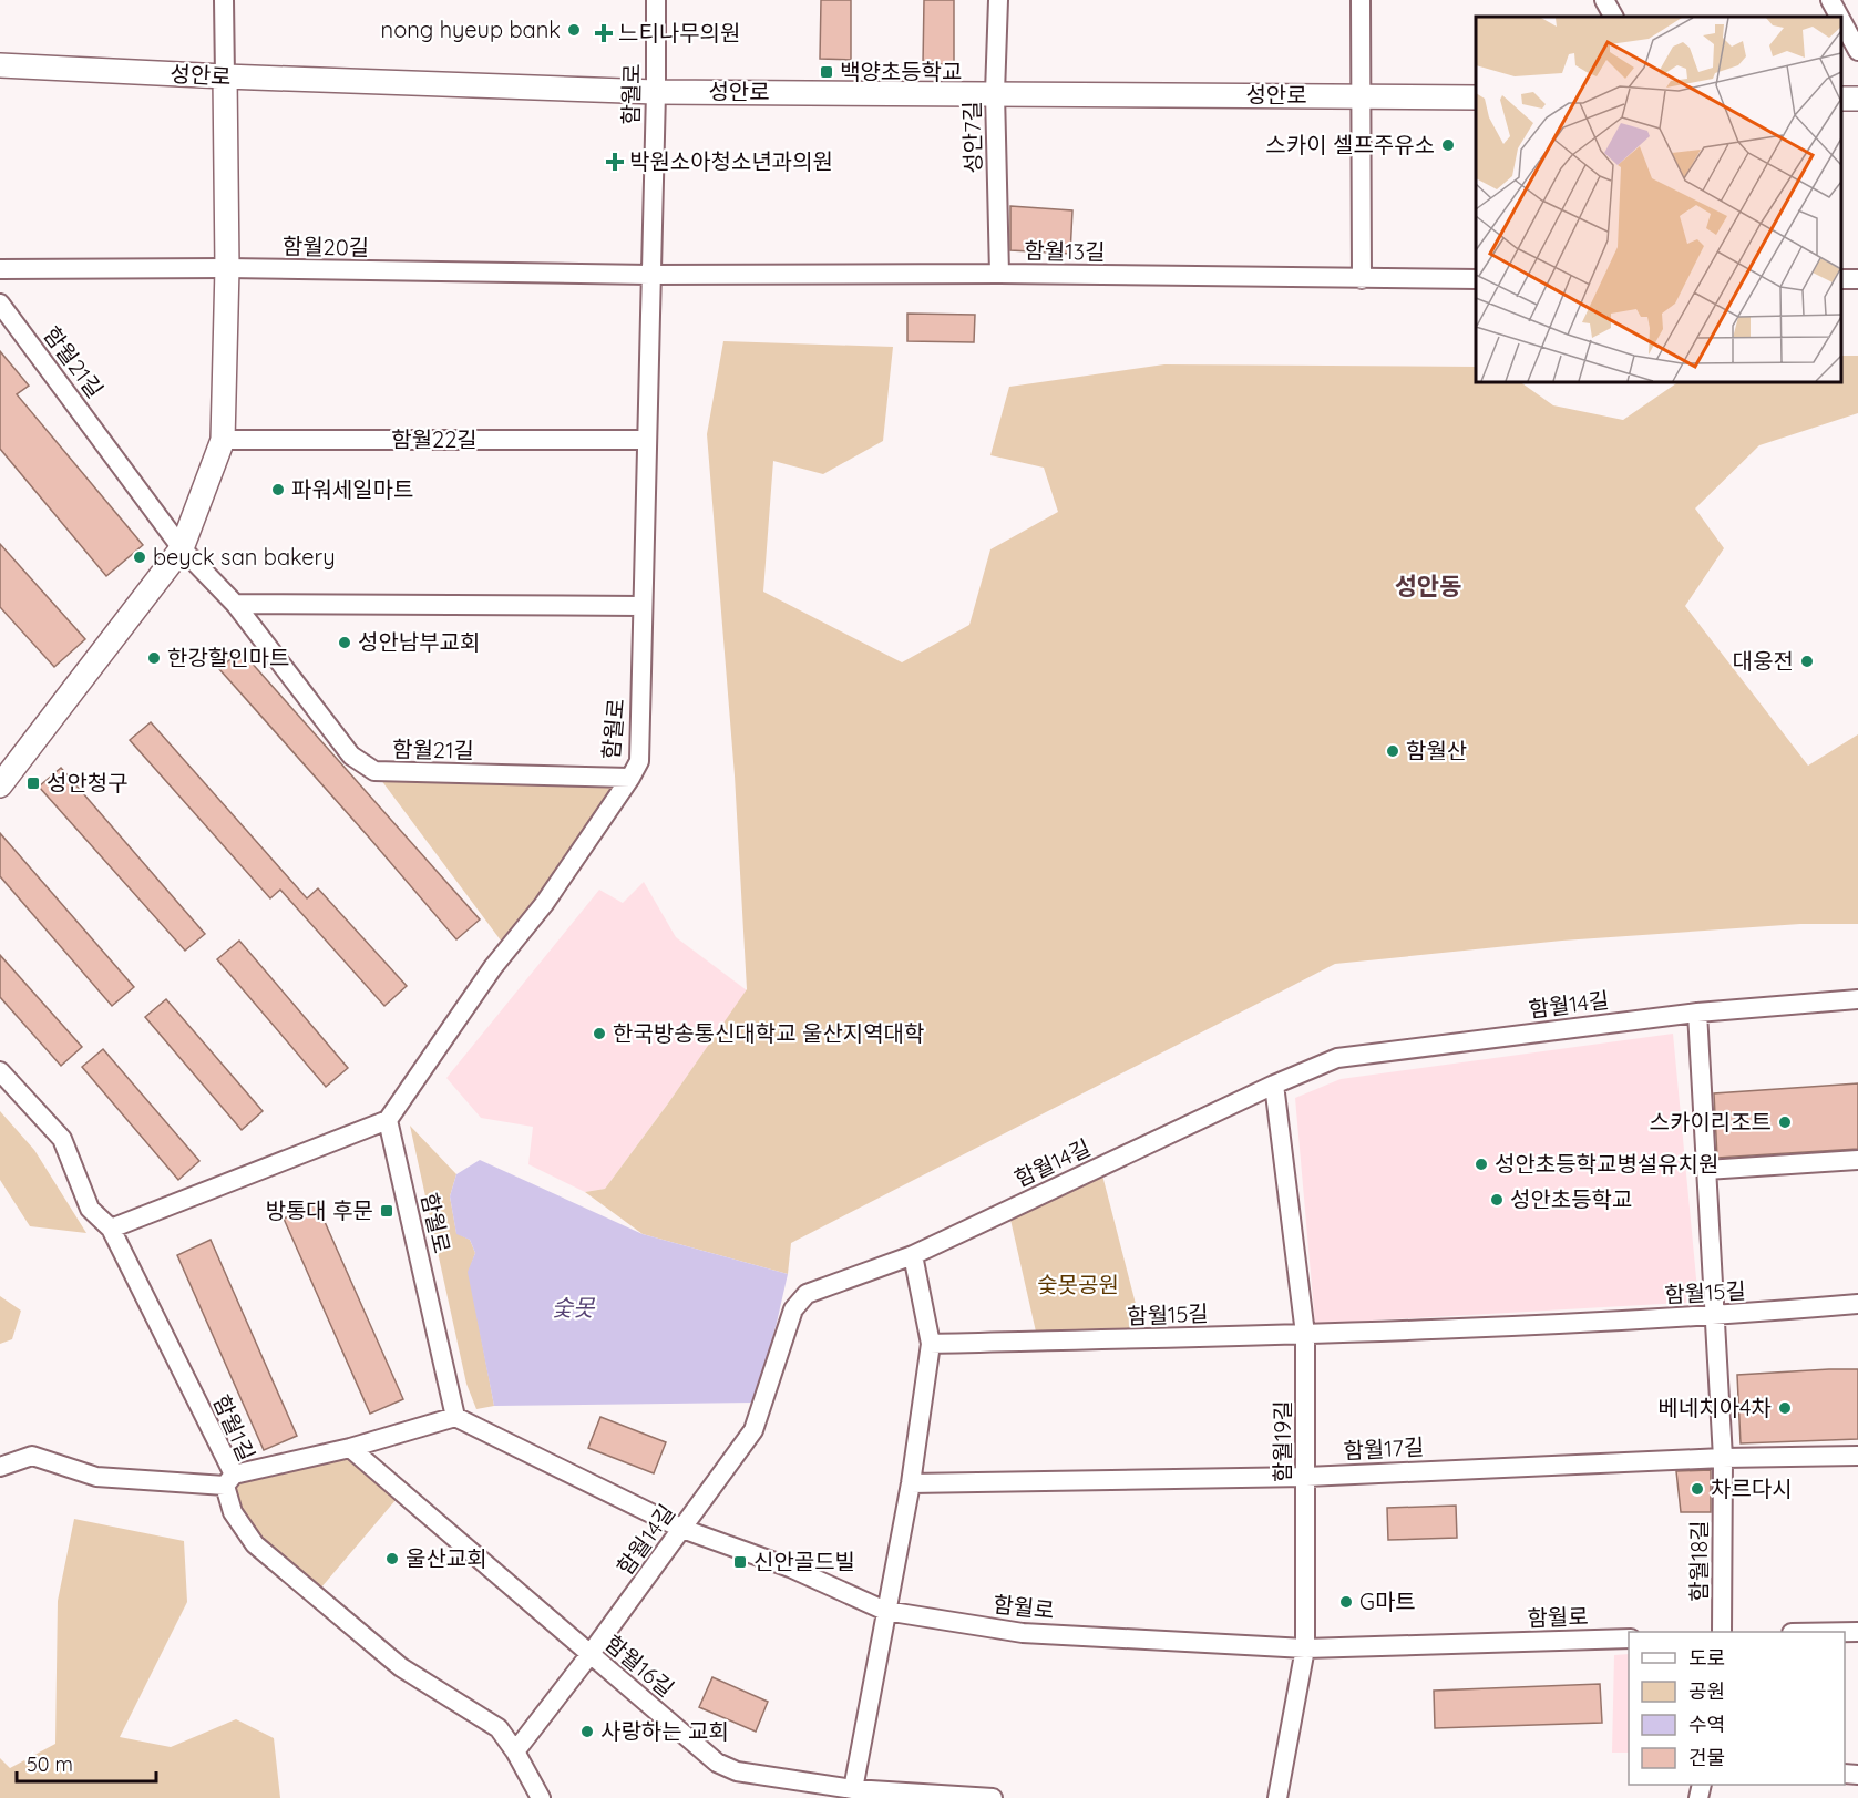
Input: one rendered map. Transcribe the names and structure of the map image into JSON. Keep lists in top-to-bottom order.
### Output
{
  "streets": {
    "street": [
      "성안로",
      "함월로",
      "성안7길",
      "함월20길",
      "함월13길",
      "함월21길",
      "함월22길",
      "함월14길",
      "함월15길",
      "함월1길",
      "함월19길",
      "함월17길",
      "함월18길",
      "함월16길"
    ]
  },
  "crossings": [
    ["성안로", "함월로"],
    ["성안로", "성안7길"],
    ["함월로", "함월20길"],
    ["함월로", "함월13길"],
    ["함월로", "함월21길"],
    ["함월로", "함월22길"],
    ["함월로", "함월14길"],
    ["함월로", "함월19길"],
    ["성안7길", "함월13길"],
    ["함월20길", "함월13길"],
    ["함월14길", "함월1길"],
    ["함월14길", "함월19길"],
    ["함월14길", "함월18길"],
    ["함월14길", "함월16길"],
    ["함월15길", "함월19길"],
    ["함월15길", "함월18길"],
    ["함월19길", "함월17길"],
    ["함월17길", "함월18길"]
  ],
  "districts": ["성안동"],
  "water": ["숯못"],
  "parks": ["숯못공원"],
  "places": {
    "other": [
      "nong hyeup bank",
      "스카이 셀프주유소",
      "파워세일마트",
      "beyck san bakery",
      "성안남부교회",
      "한강할인마트",
      "대웅전",
      "함월산",
      "한국방송통신대학교 울산지역대학",
      "스카이리조트",
      "성안초등학교병설유치원",
      "성안초등학교",
      "베네치아4차",
      "차르다시",
      "울산교회",
      "G마트",
      "사랑하는 교회"
    ],
    "health": ["느티나무의원", "박원소아청소년과의원"],
    "transit": [
      "백양초등학교",
      "성안청구",
      "방통대 후문",
      "신안골드빌"
    ]
  },
  "legend": [
    "도로",
    "공원",
    "수역",
    "건물"
  ],
  "scale_bar": "50 m"
}
